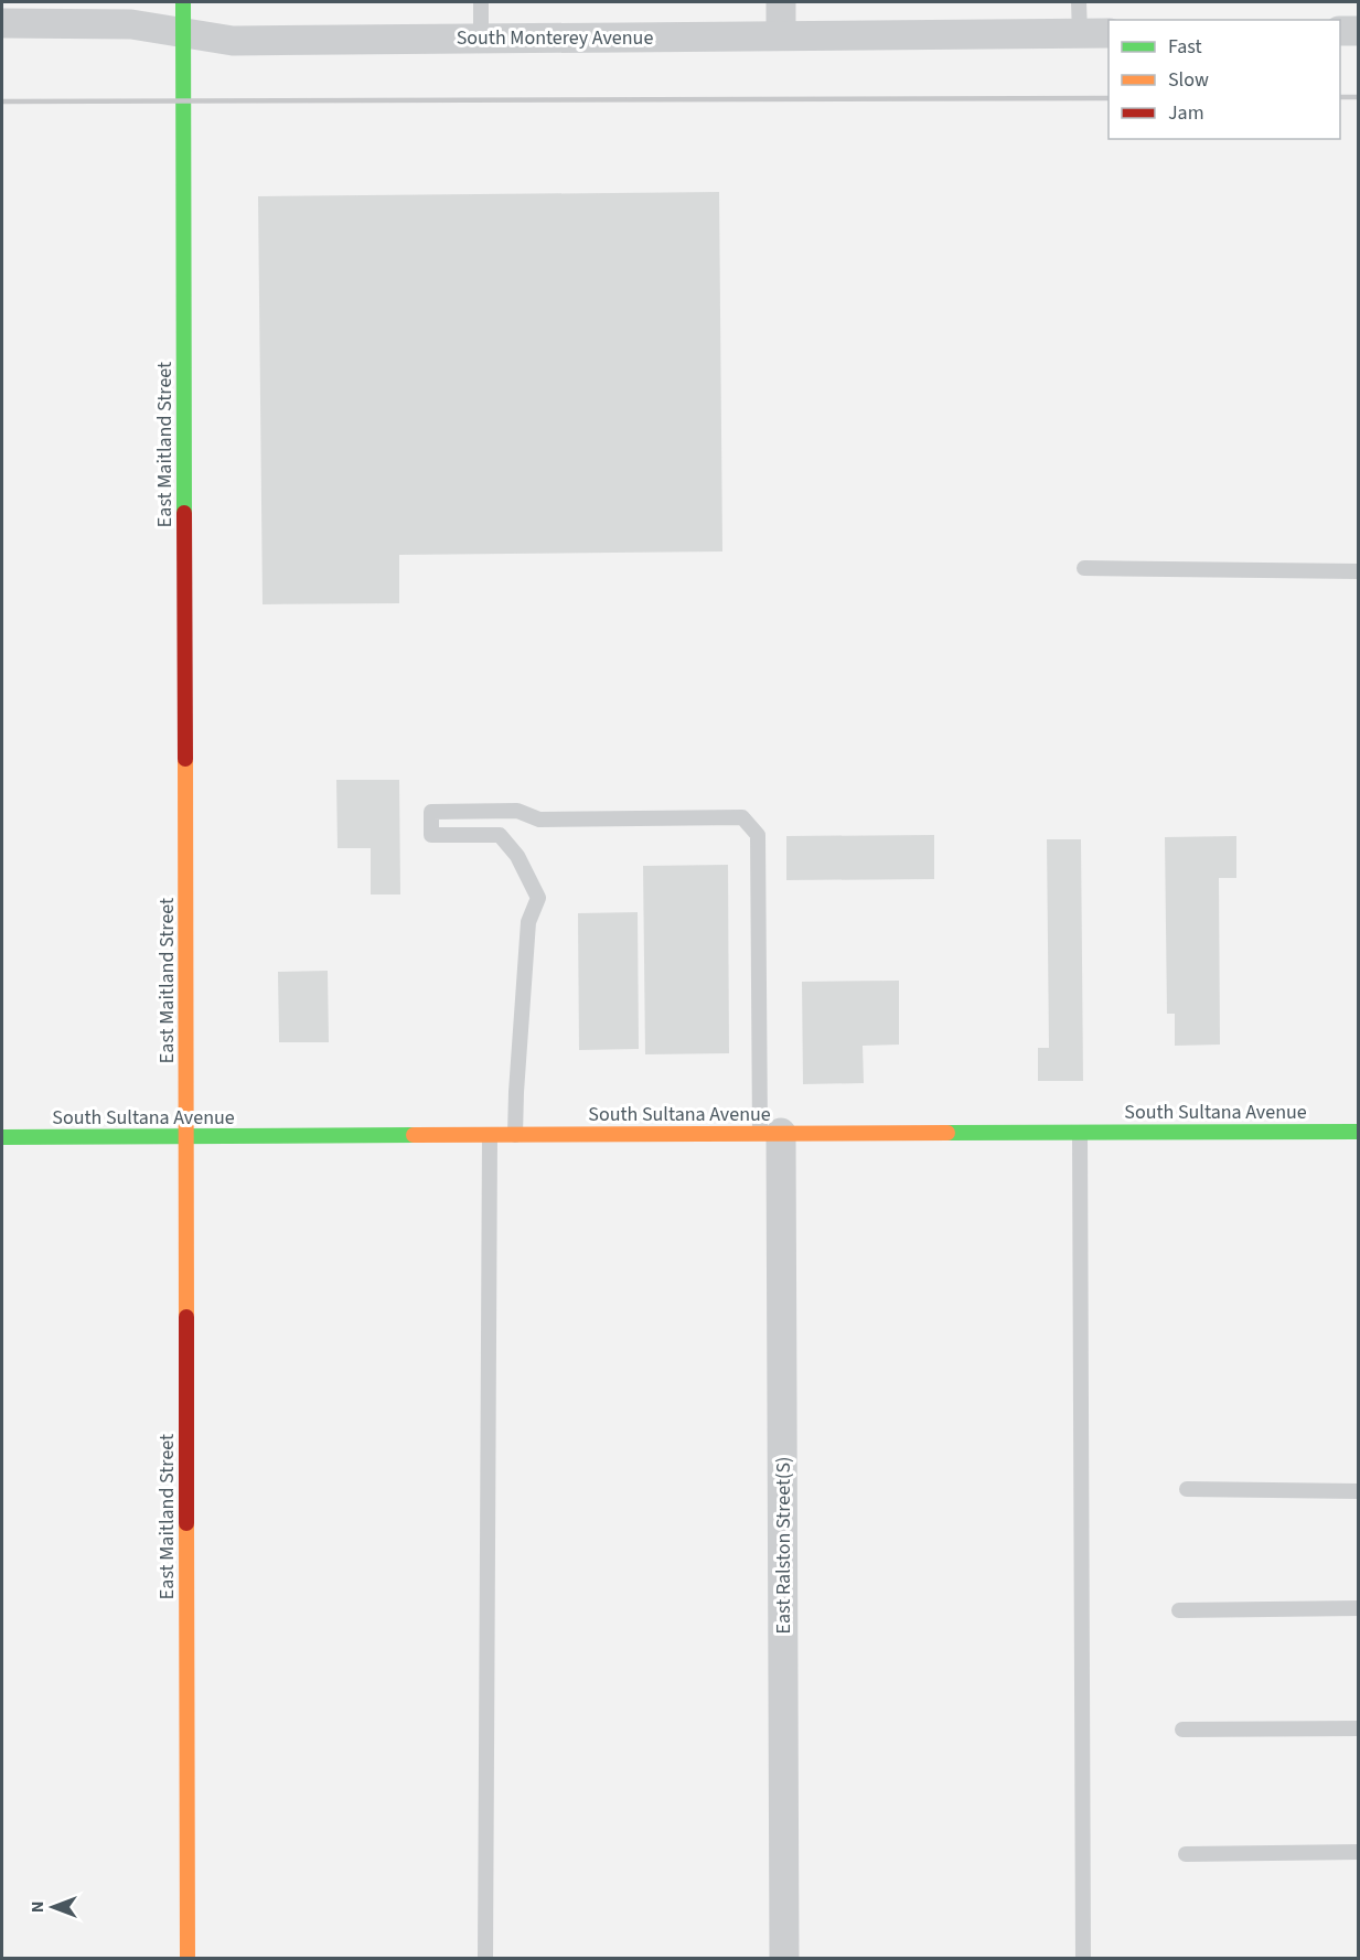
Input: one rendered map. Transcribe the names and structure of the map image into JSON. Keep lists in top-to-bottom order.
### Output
{
  "streets": {
    "street": [
      "South Monterey Avenue",
      "East Maitland Street",
      "South Sultana Avenue",
      "East Ralston Street(S)"
    ]
  },
  "crossings": [
    ["South Monterey Avenue", "East Maitland Street"],
    ["East Maitland Street", "South Sultana Avenue"],
    ["South Sultana Avenue", "East Ralston Street(S)"]
  ],
  "legend": ["Fast", "Slow", "Jam"],
  "north": "left"
}
